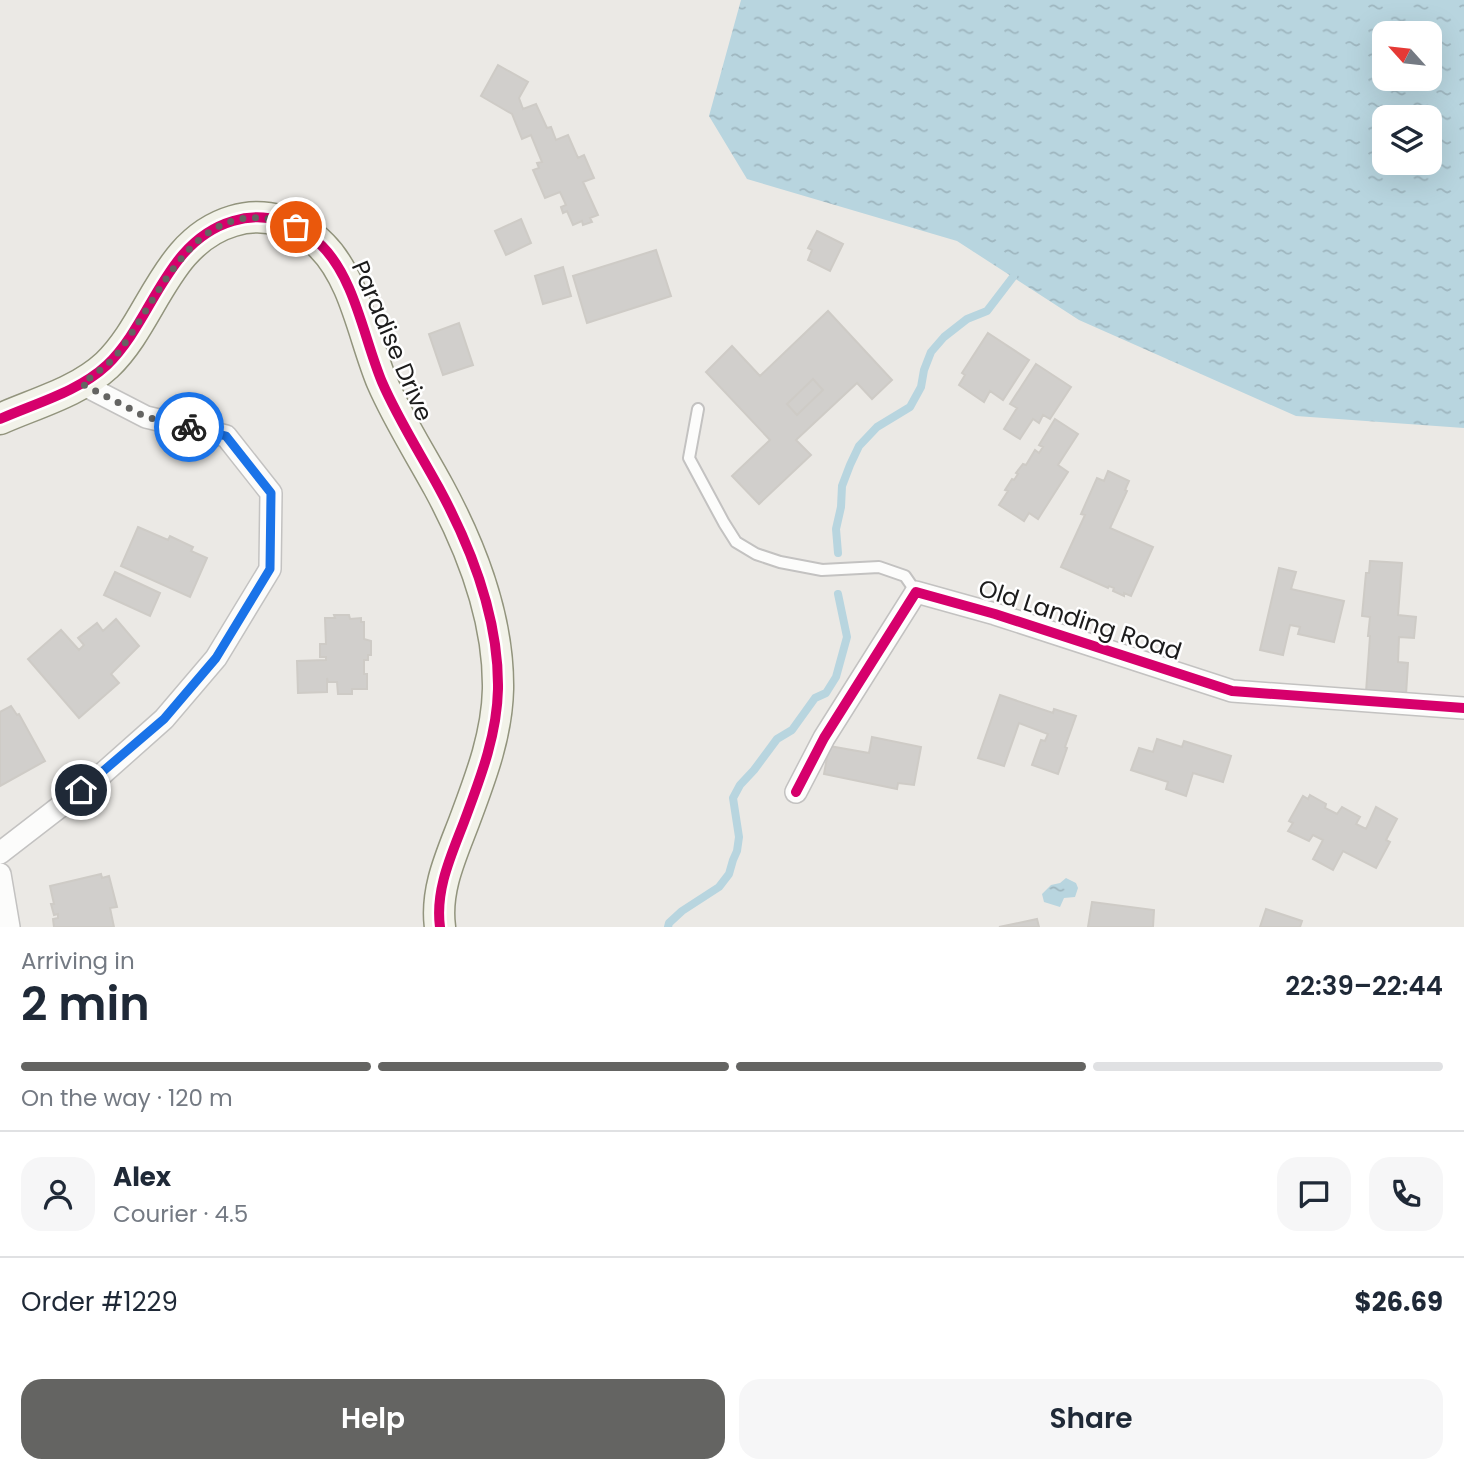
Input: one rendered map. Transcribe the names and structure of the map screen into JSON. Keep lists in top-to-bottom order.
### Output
{
  "streets": {
    "street": ["Paradise Drive", "Old Landing Road"]
  },
  "north": "top left",
  "page": {
    "heading": ["2 min", "Arriving in", "22:39–22:44"],
    "panel": [
      "Alex",
      "Courier · 4.5",
      "Order #1229",
      "$26.69"
    ],
    "bar": "On the way · 120 m",
    "buttons": ["Help", "Share"]
  }
}
